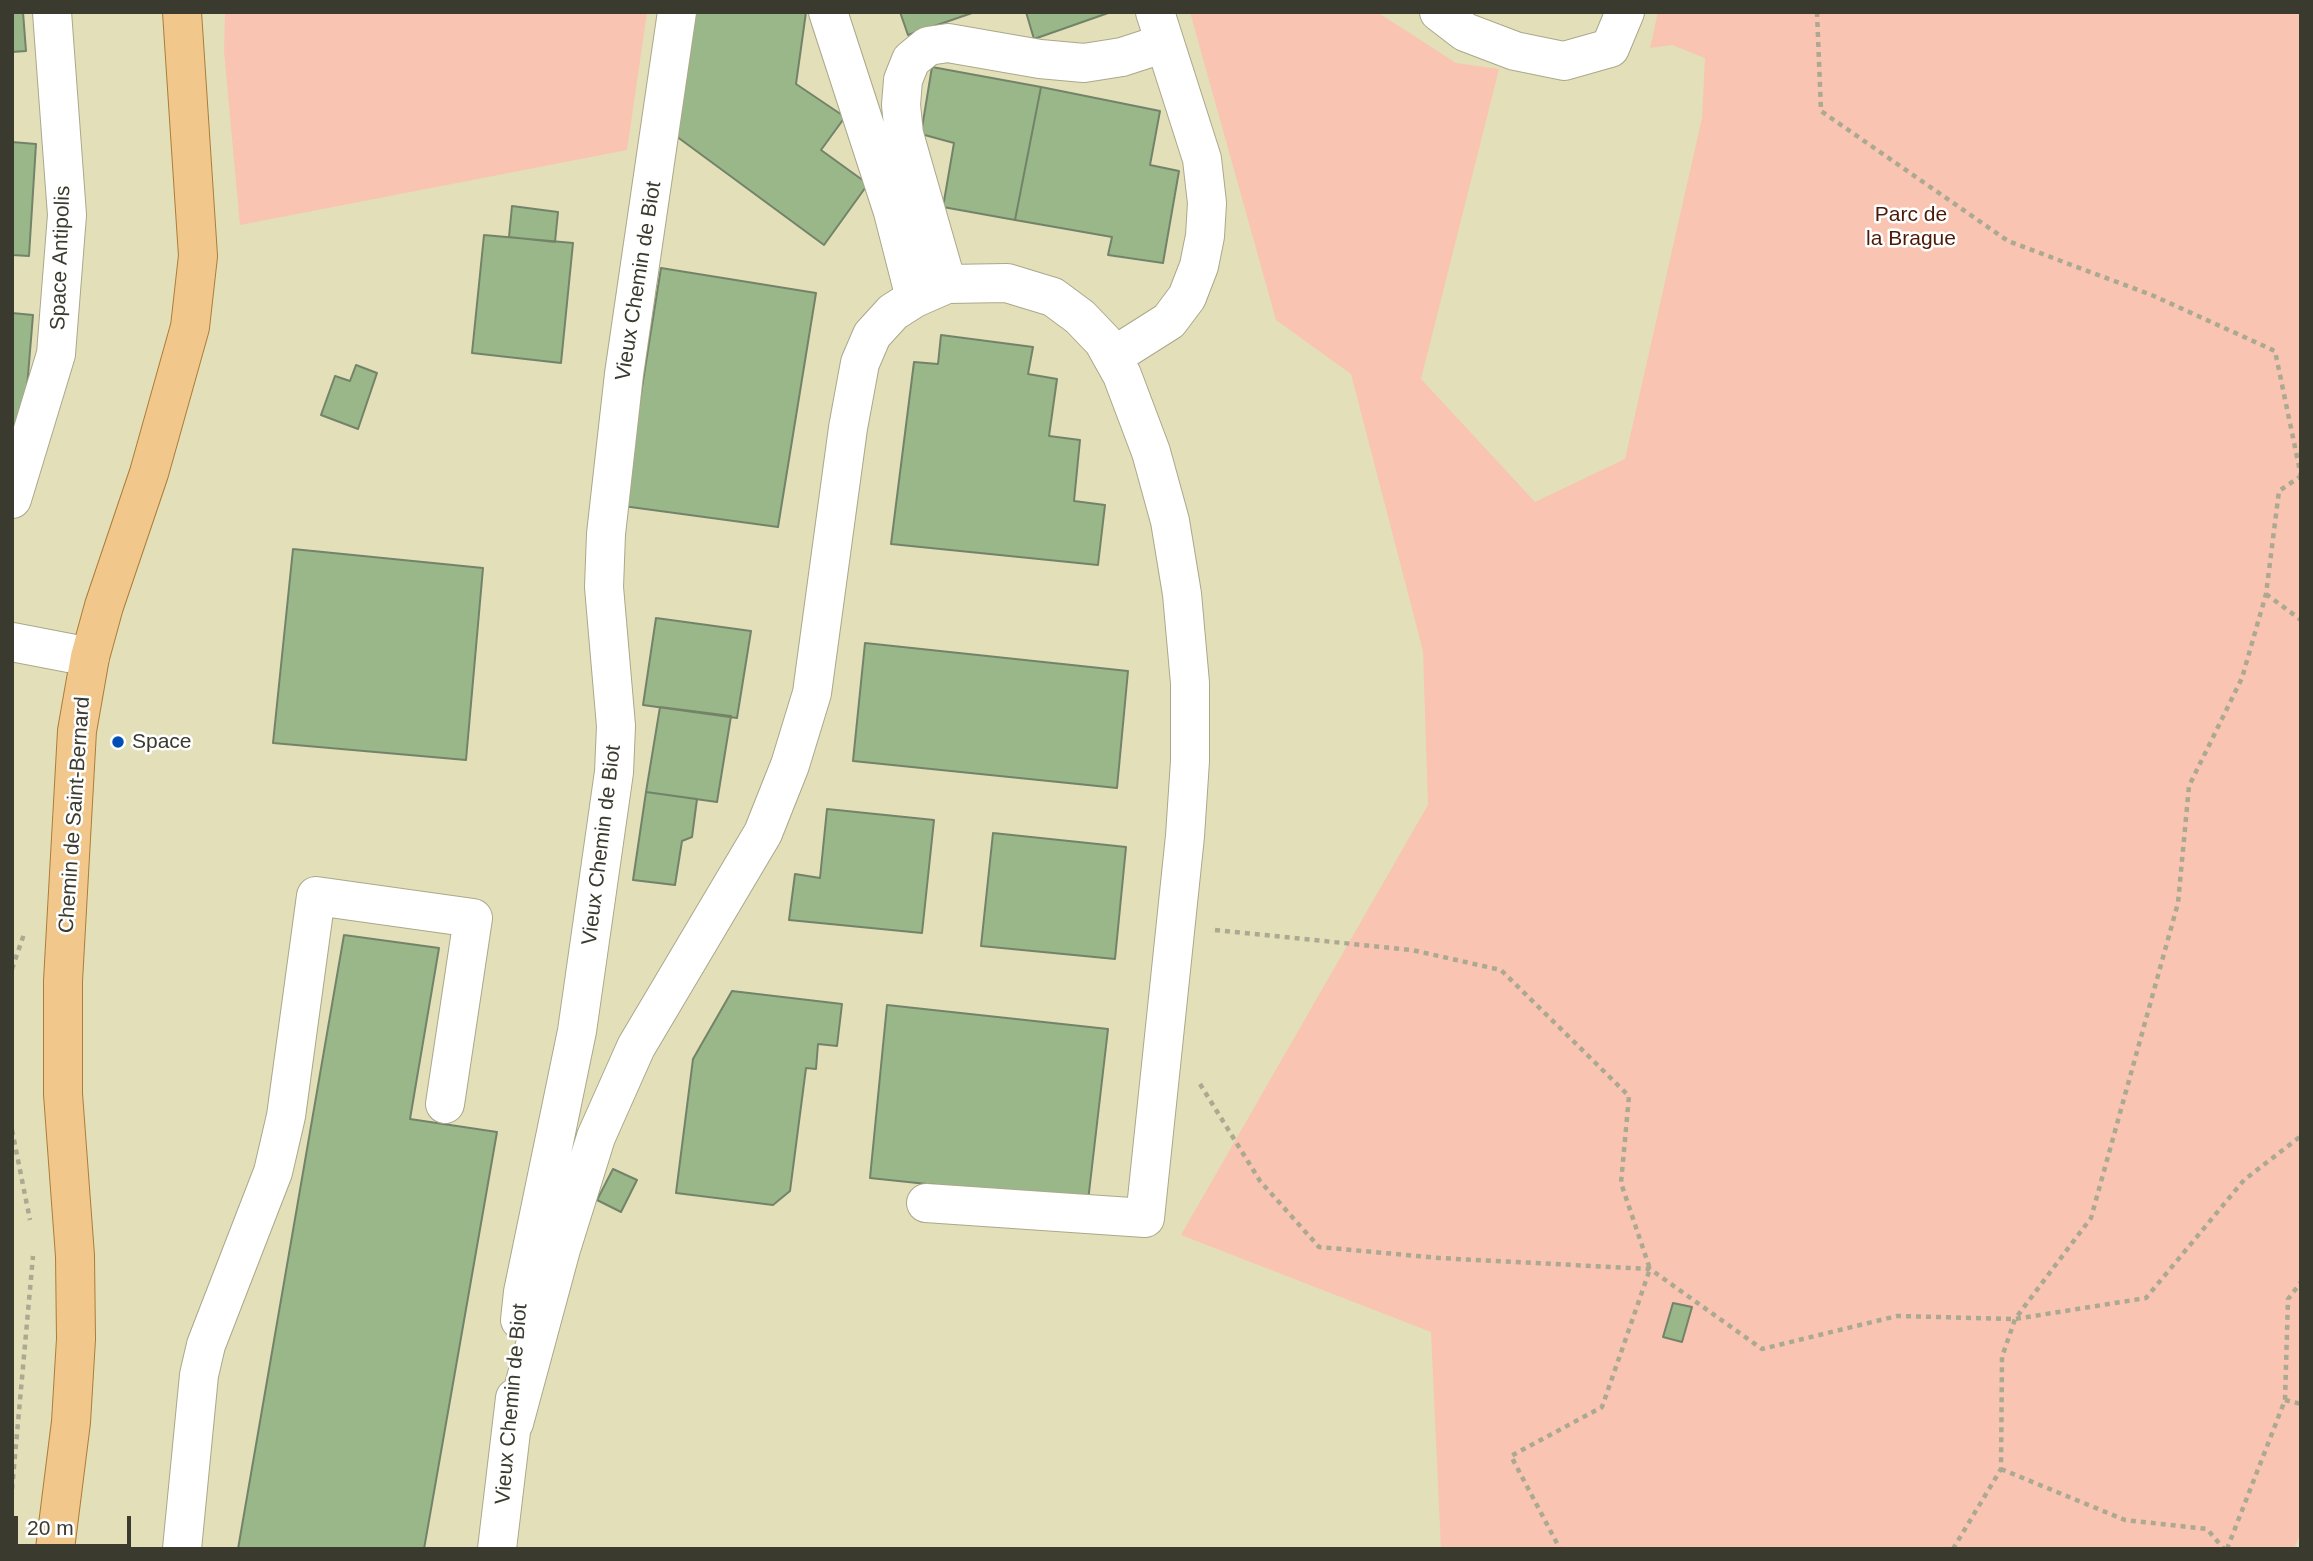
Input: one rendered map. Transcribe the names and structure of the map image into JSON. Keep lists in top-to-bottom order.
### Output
{
  "streets": {
    "main road": ["Chemin de Saint-Bernard"],
    "street": ["Space Antipolis", "Vieux Chemin de Biot"]
  },
  "parks": ["Parc de la Brague"],
  "places": ["Space"],
  "scale_bar": "20 m"
}
